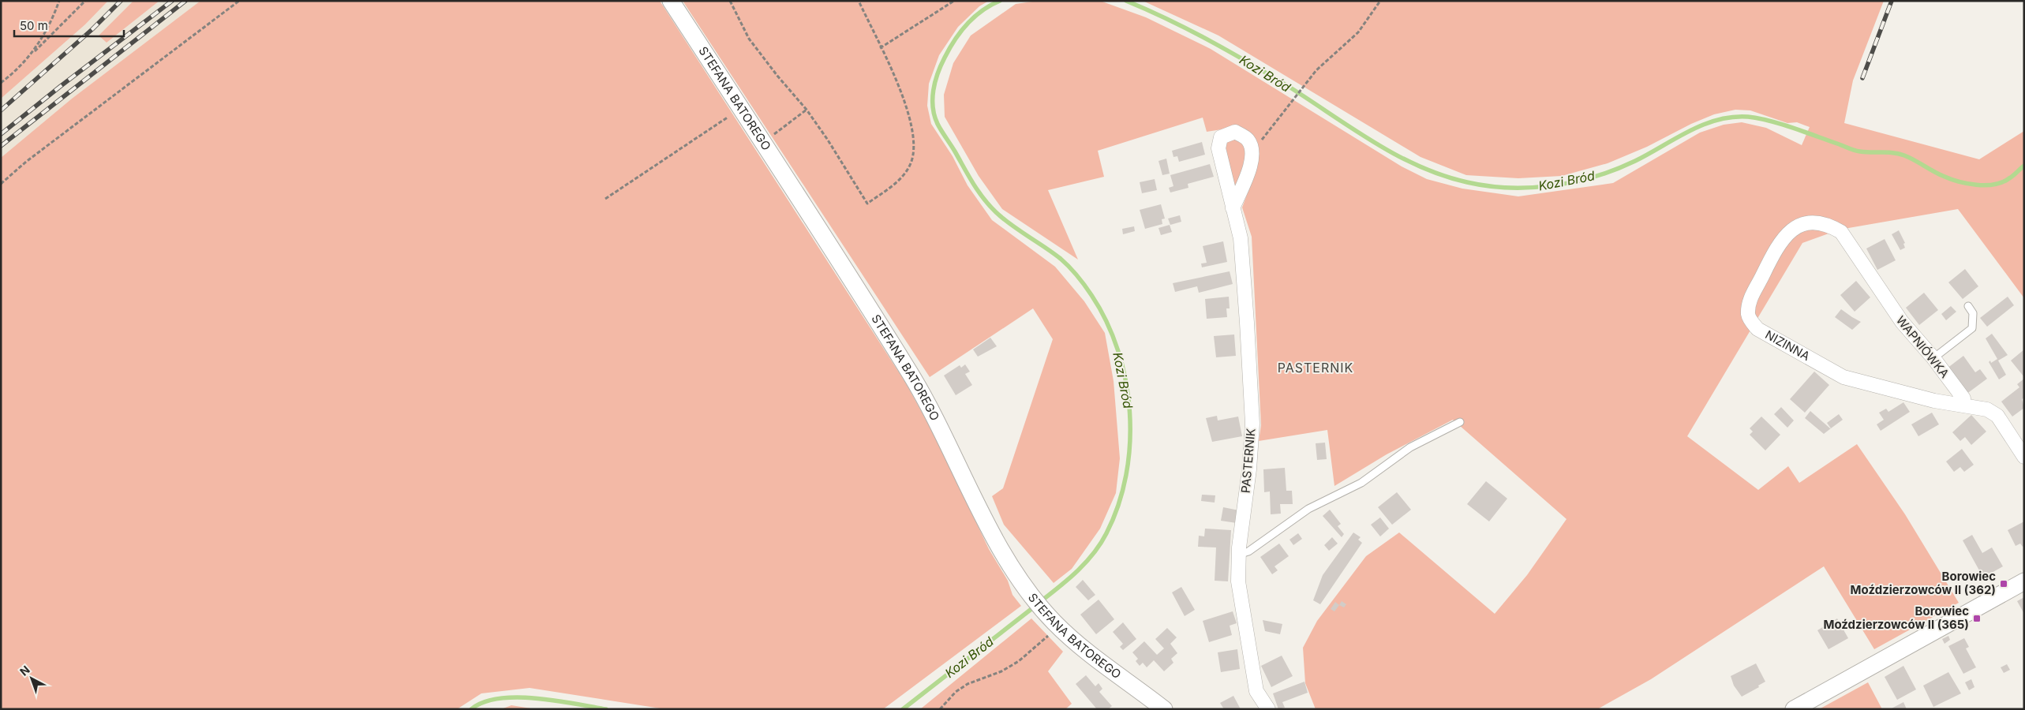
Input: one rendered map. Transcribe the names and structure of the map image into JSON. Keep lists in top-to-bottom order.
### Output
{
  "streets": {
    "street": [
      "STEFANA BATOREGO",
      "NIZINNA",
      "WAPNIÓWKA",
      "PASTERNIK"
    ]
  },
  "crossings": [
    ["NIZINNA", "WAPNIÓWKA"]
  ],
  "districts": ["PASTERNIK"],
  "water": ["Kozi Bród"],
  "places": {
    "transit": ["Borowiec Moździerzowców II (362)", "Borowiec Moździerzowców II (365)"]
  },
  "scale_bar": "50 m",
  "north": "top left"
}
